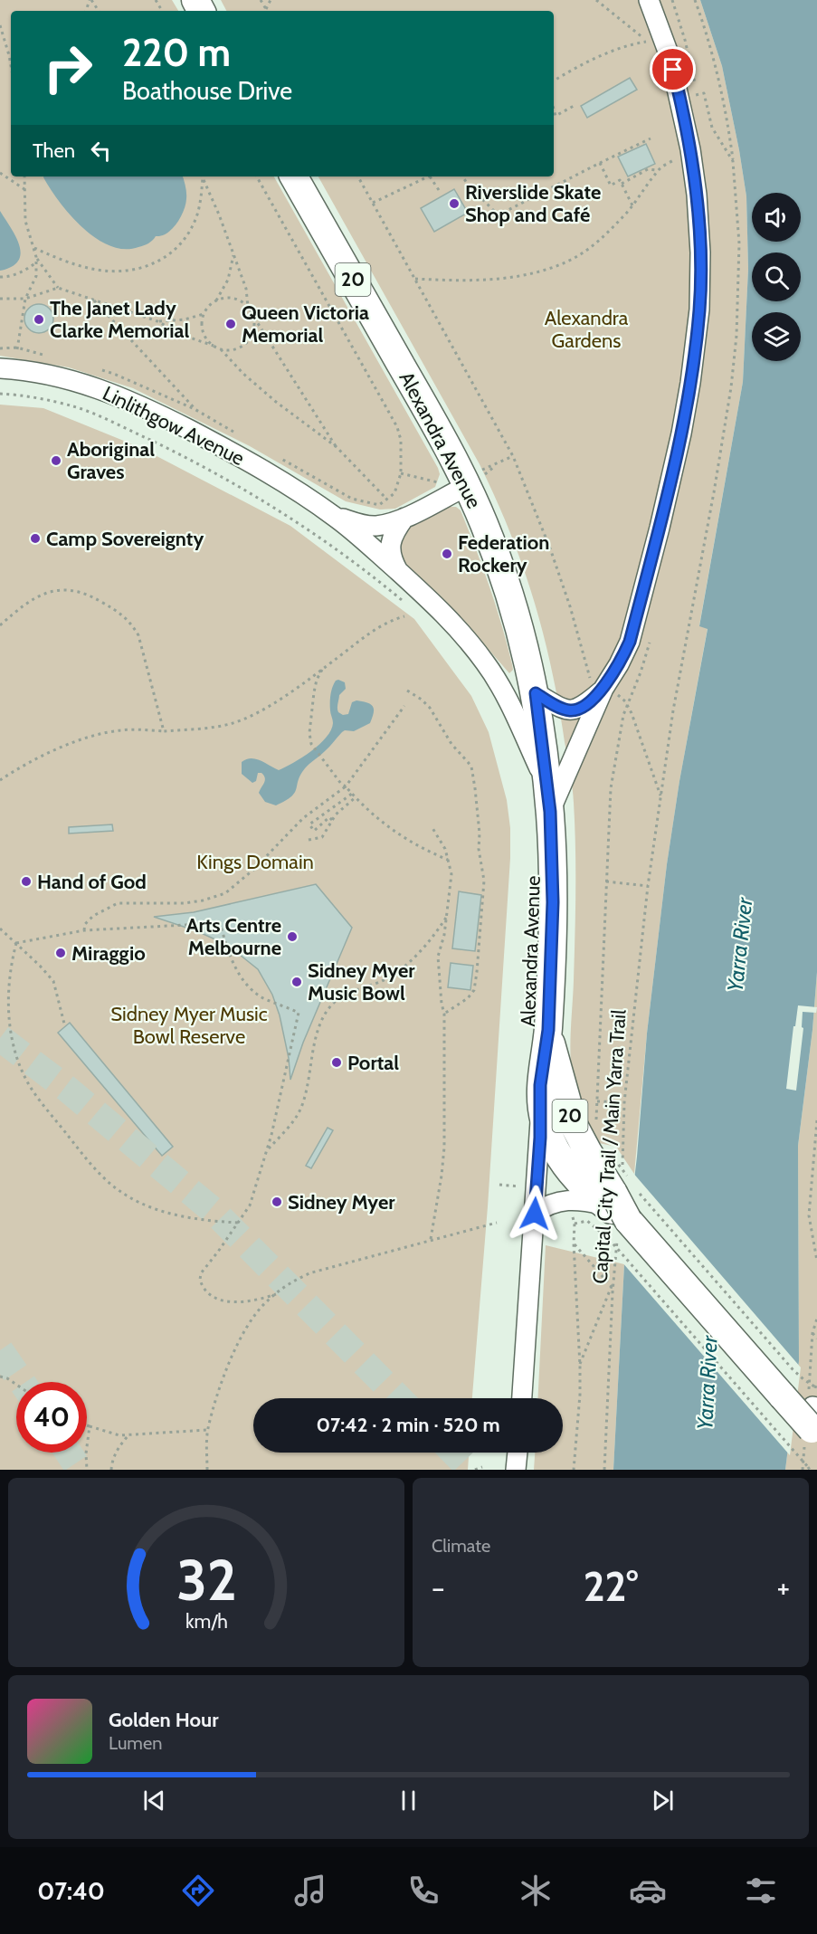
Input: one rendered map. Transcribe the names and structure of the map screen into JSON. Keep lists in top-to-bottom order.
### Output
{
  "streets": {
    "highway": ["20", "Alexandra Avenue"],
    "street": ["Linlithgow Avenue"],
    "path": ["Capital City Trail / Main Yarra Trail"]
  },
  "crossings": [
    ["20", "Alexandra Avenue"],
    ["20", "Capital City Trail / Main Yarra Trail"],
    ["Linlithgow Avenue", "Alexandra Avenue"]
  ],
  "water": ["Yarra River"],
  "parks": ["Alexandra Gardens", "Kings Domain", "Sidney Myer Music Bowl Reserve"],
  "places": [
    "Riverslide Skate Shop and Café",
    "The Janet Lady Clarke Memorial",
    "Queen Victoria Memorial",
    "Aboriginal Graves",
    "Camp Sovereignty",
    "Federation Rockery",
    "Hand of God",
    "Arts Centre Melbourne",
    "Miraggio",
    "Sidney Myer Music Bowl",
    "Portal",
    "Sidney Myer"
  ],
  "page": {
    "turn": ["220 m", "Boathouse Drive"],
    "then": "Then",
    "limit": "40",
    "trip": "07:42 · 2 min · 520 m",
    "tile": "Climate",
    "heat": ["−", "22°", "+"],
    "song": ["Golden Hour", "Lumen"],
    "tabs": "07:40",
    "gauge": ["32", "km/h"]
  }
}
